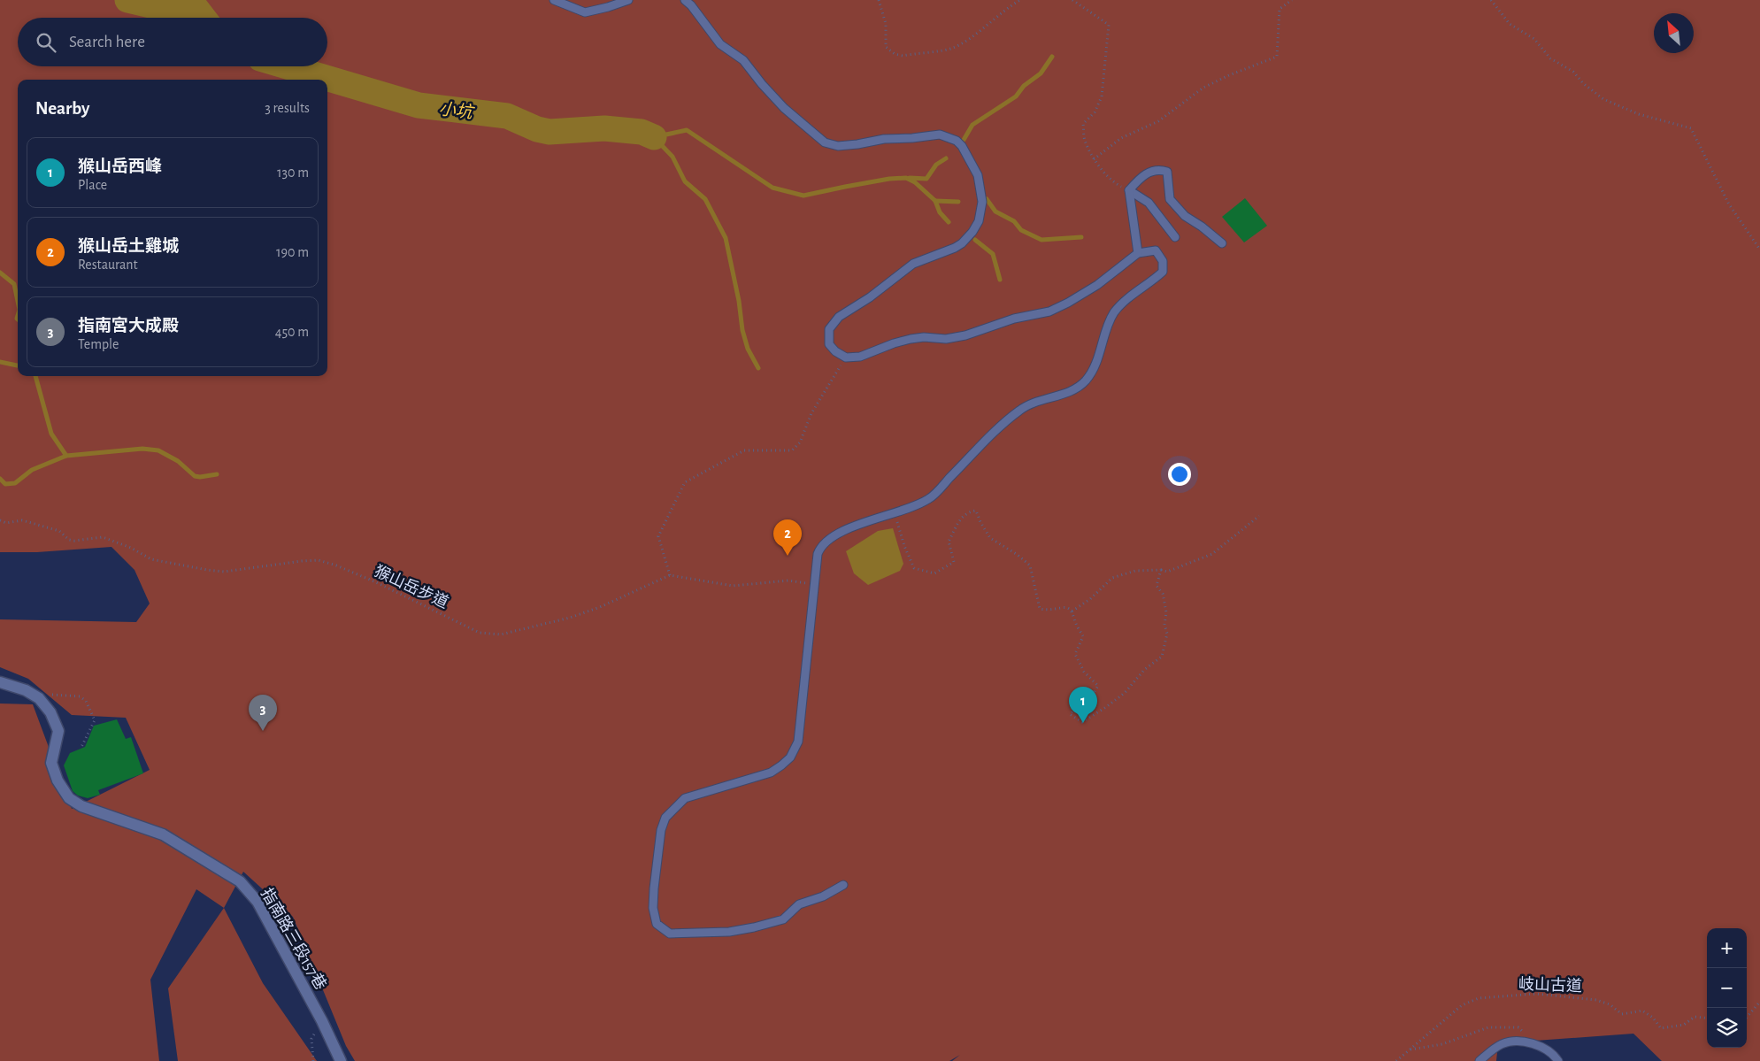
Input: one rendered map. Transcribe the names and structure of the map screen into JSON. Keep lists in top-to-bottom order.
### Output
{
  "streets": {
    "street": ["指南路三段157巷"],
    "path": ["猴山岳步道", "岐山古道"]
  },
  "water": ["小坑"],
  "north": "top left",
  "page": {
    "search": "Search here",
    "heading": ["Nearby", "3 results"],
    "list": [
      {
        "mark": "1",
        "name": "猴山岳西峰",
        "note": "Place",
        "value": "130 m"
      },
      {
        "mark": "2",
        "name": "猴山岳土雞城",
        "note": "Restaurant",
        "value": "190 m"
      },
      {
        "mark": "3",
        "name": "指南宮大成殿",
        "note": "Temple",
        "value": "450 m"
      }
    ],
    "pins": ["2", "1", "3"],
    "map_buttons": ["+", "−"]
  }
}
